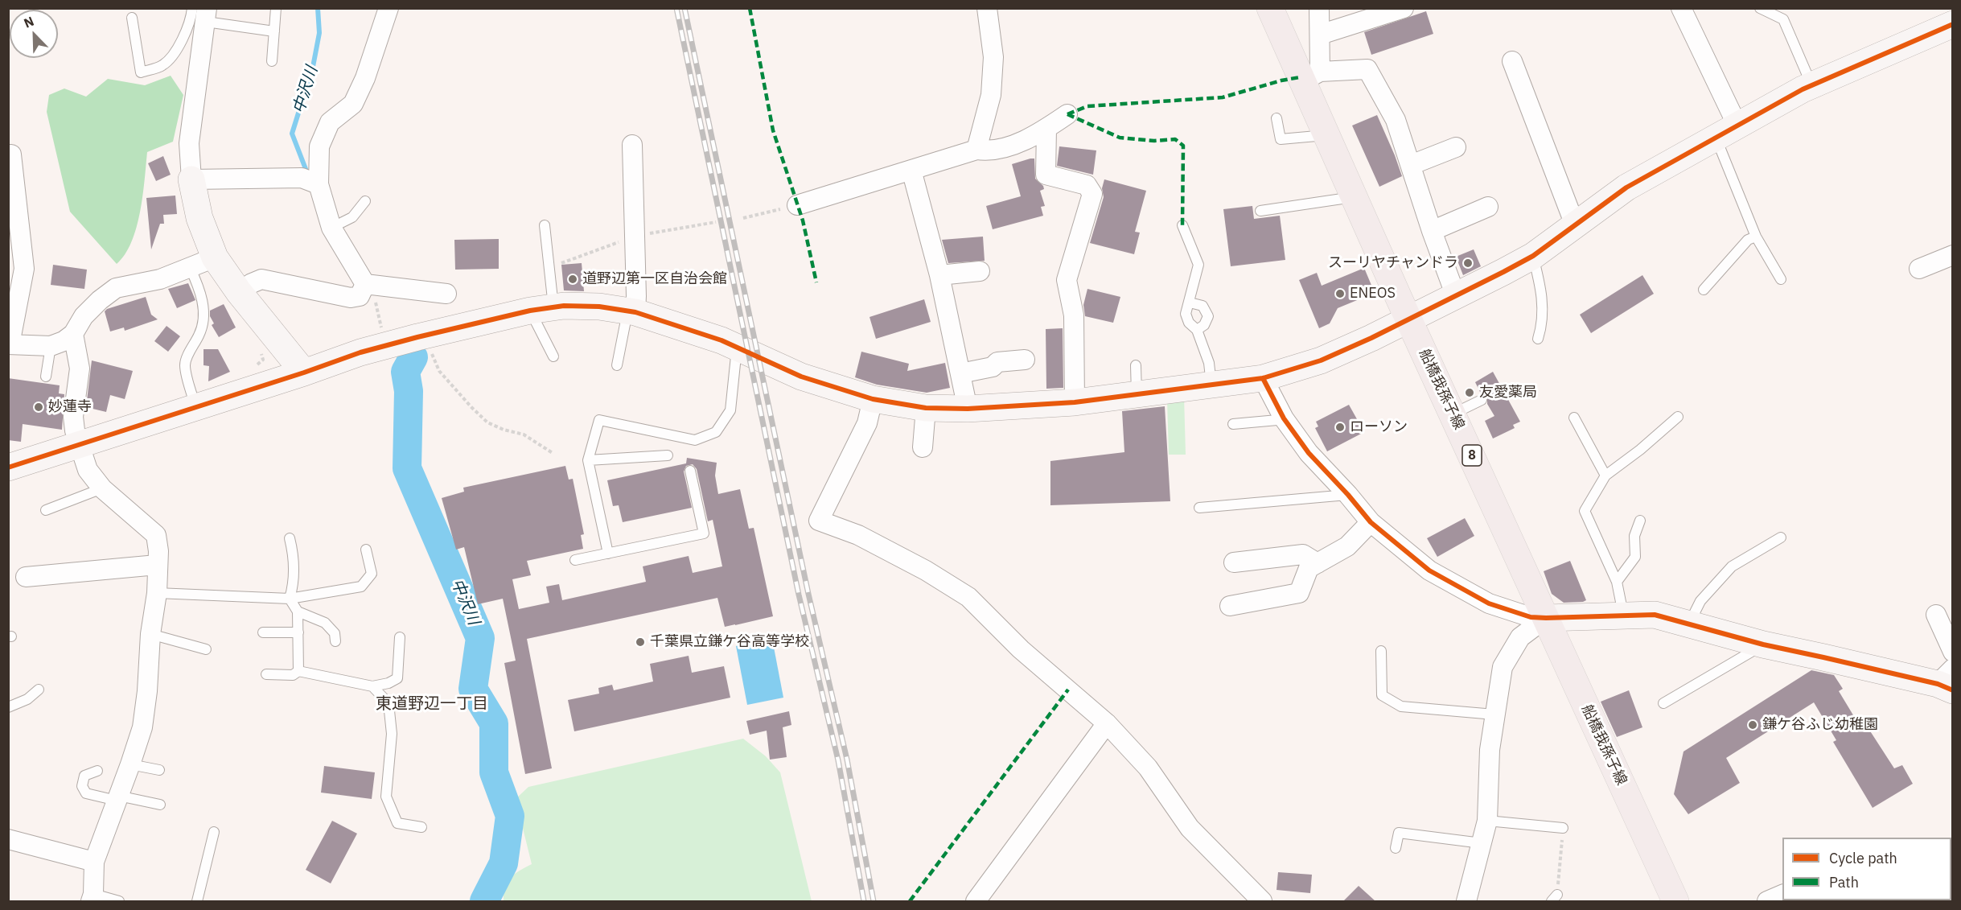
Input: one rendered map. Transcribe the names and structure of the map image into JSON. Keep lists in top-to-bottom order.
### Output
{
  "streets": {
    "main road": ["船橋我孫子線", "8"]
  },
  "districts": ["東道野辺一丁目"],
  "water": ["中沢川"],
  "places": [
    "スーリヤチャンドラ",
    "道野辺第一区自治会館",
    "ENEOS",
    "友愛薬局",
    "妙蓮寺",
    "ローソン",
    "千葉県立鎌ケ谷高等学校",
    "鎌ケ谷ふじ幼稚園"
  ],
  "legend": ["Cycle path", "Path"],
  "north": "top left"
}
